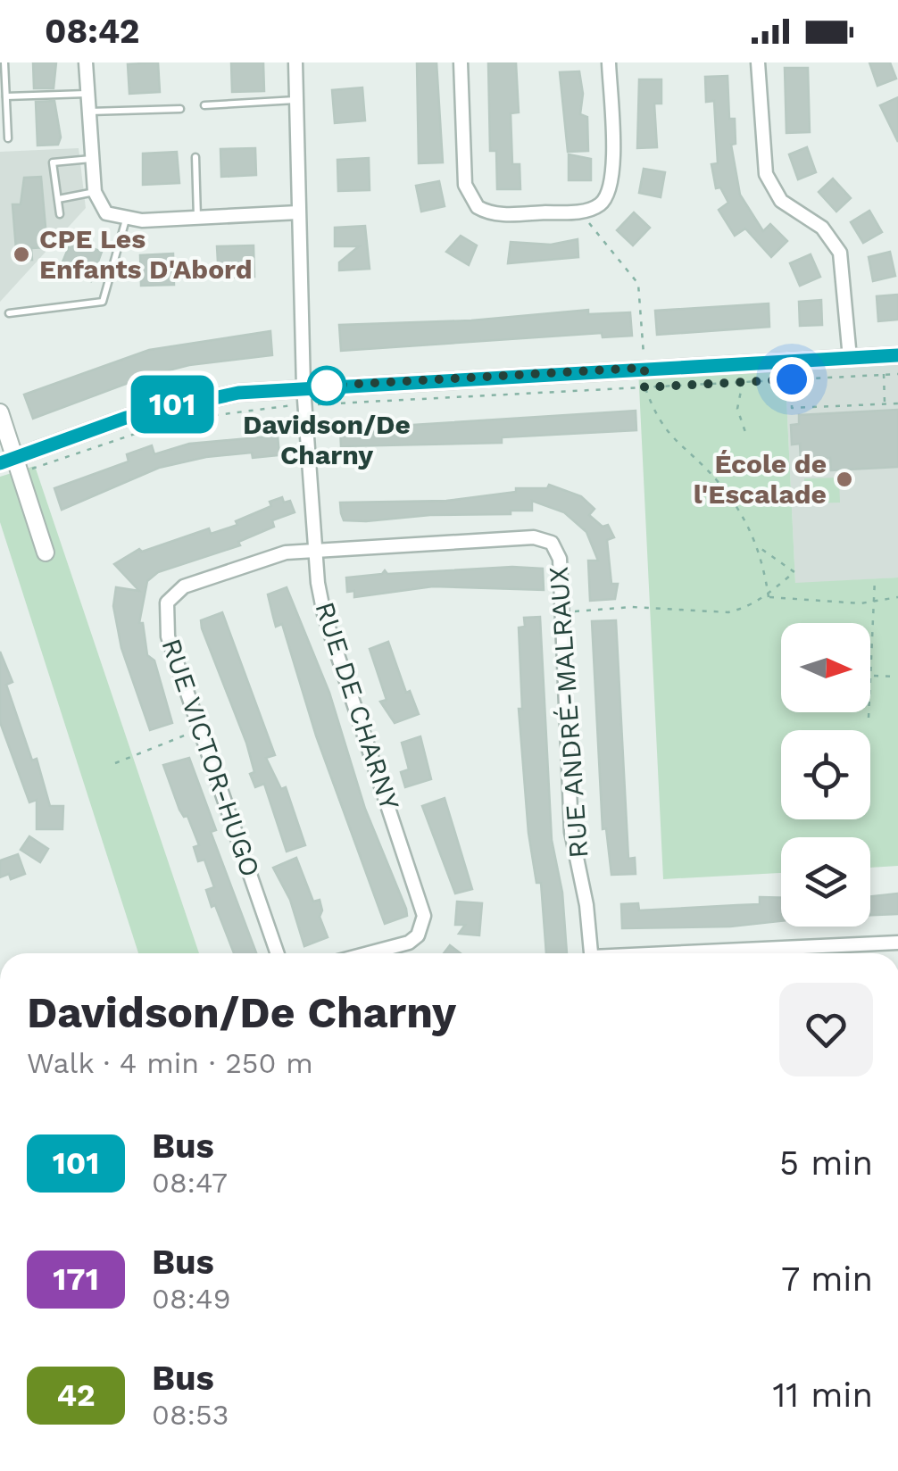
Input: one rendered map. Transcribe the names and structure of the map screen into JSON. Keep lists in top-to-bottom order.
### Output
{
  "streets": {
    "street": ["RUE DE CHARNY", "RUE ANDRÉ-MALRAUX", "RUE VICTOR-HUGO"]
  },
  "crossings": [
    ["RUE DE CHARNY", "RUE ANDRÉ-MALRAUX"],
    ["RUE DE CHARNY", "RUE VICTOR-HUGO"],
    ["RUE ANDRÉ-MALRAUX", "RUE VICTOR-HUGO"]
  ],
  "places": ["CPE Les Enfants D'Abord", "Davidson/De Charny", "École de l'Escalade"],
  "lines": ["bus line 101"],
  "north": "right",
  "page": {
    "status": "08:42",
    "on_map": "101",
    "heading": ["Davidson/De Charny", "Walk · 4 min · 250 m"],
    "list": [
      {
        "mark": "101",
        "name": "Bus",
        "note": "08:47",
        "value": "5 min"
      },
      {
        "mark": "171",
        "name": "Bus",
        "note": "08:49",
        "value": "7 min"
      },
      {
        "mark": "42",
        "name": "Bus",
        "note": "08:53",
        "value": "11 min"
      }
    ]
  }
}
